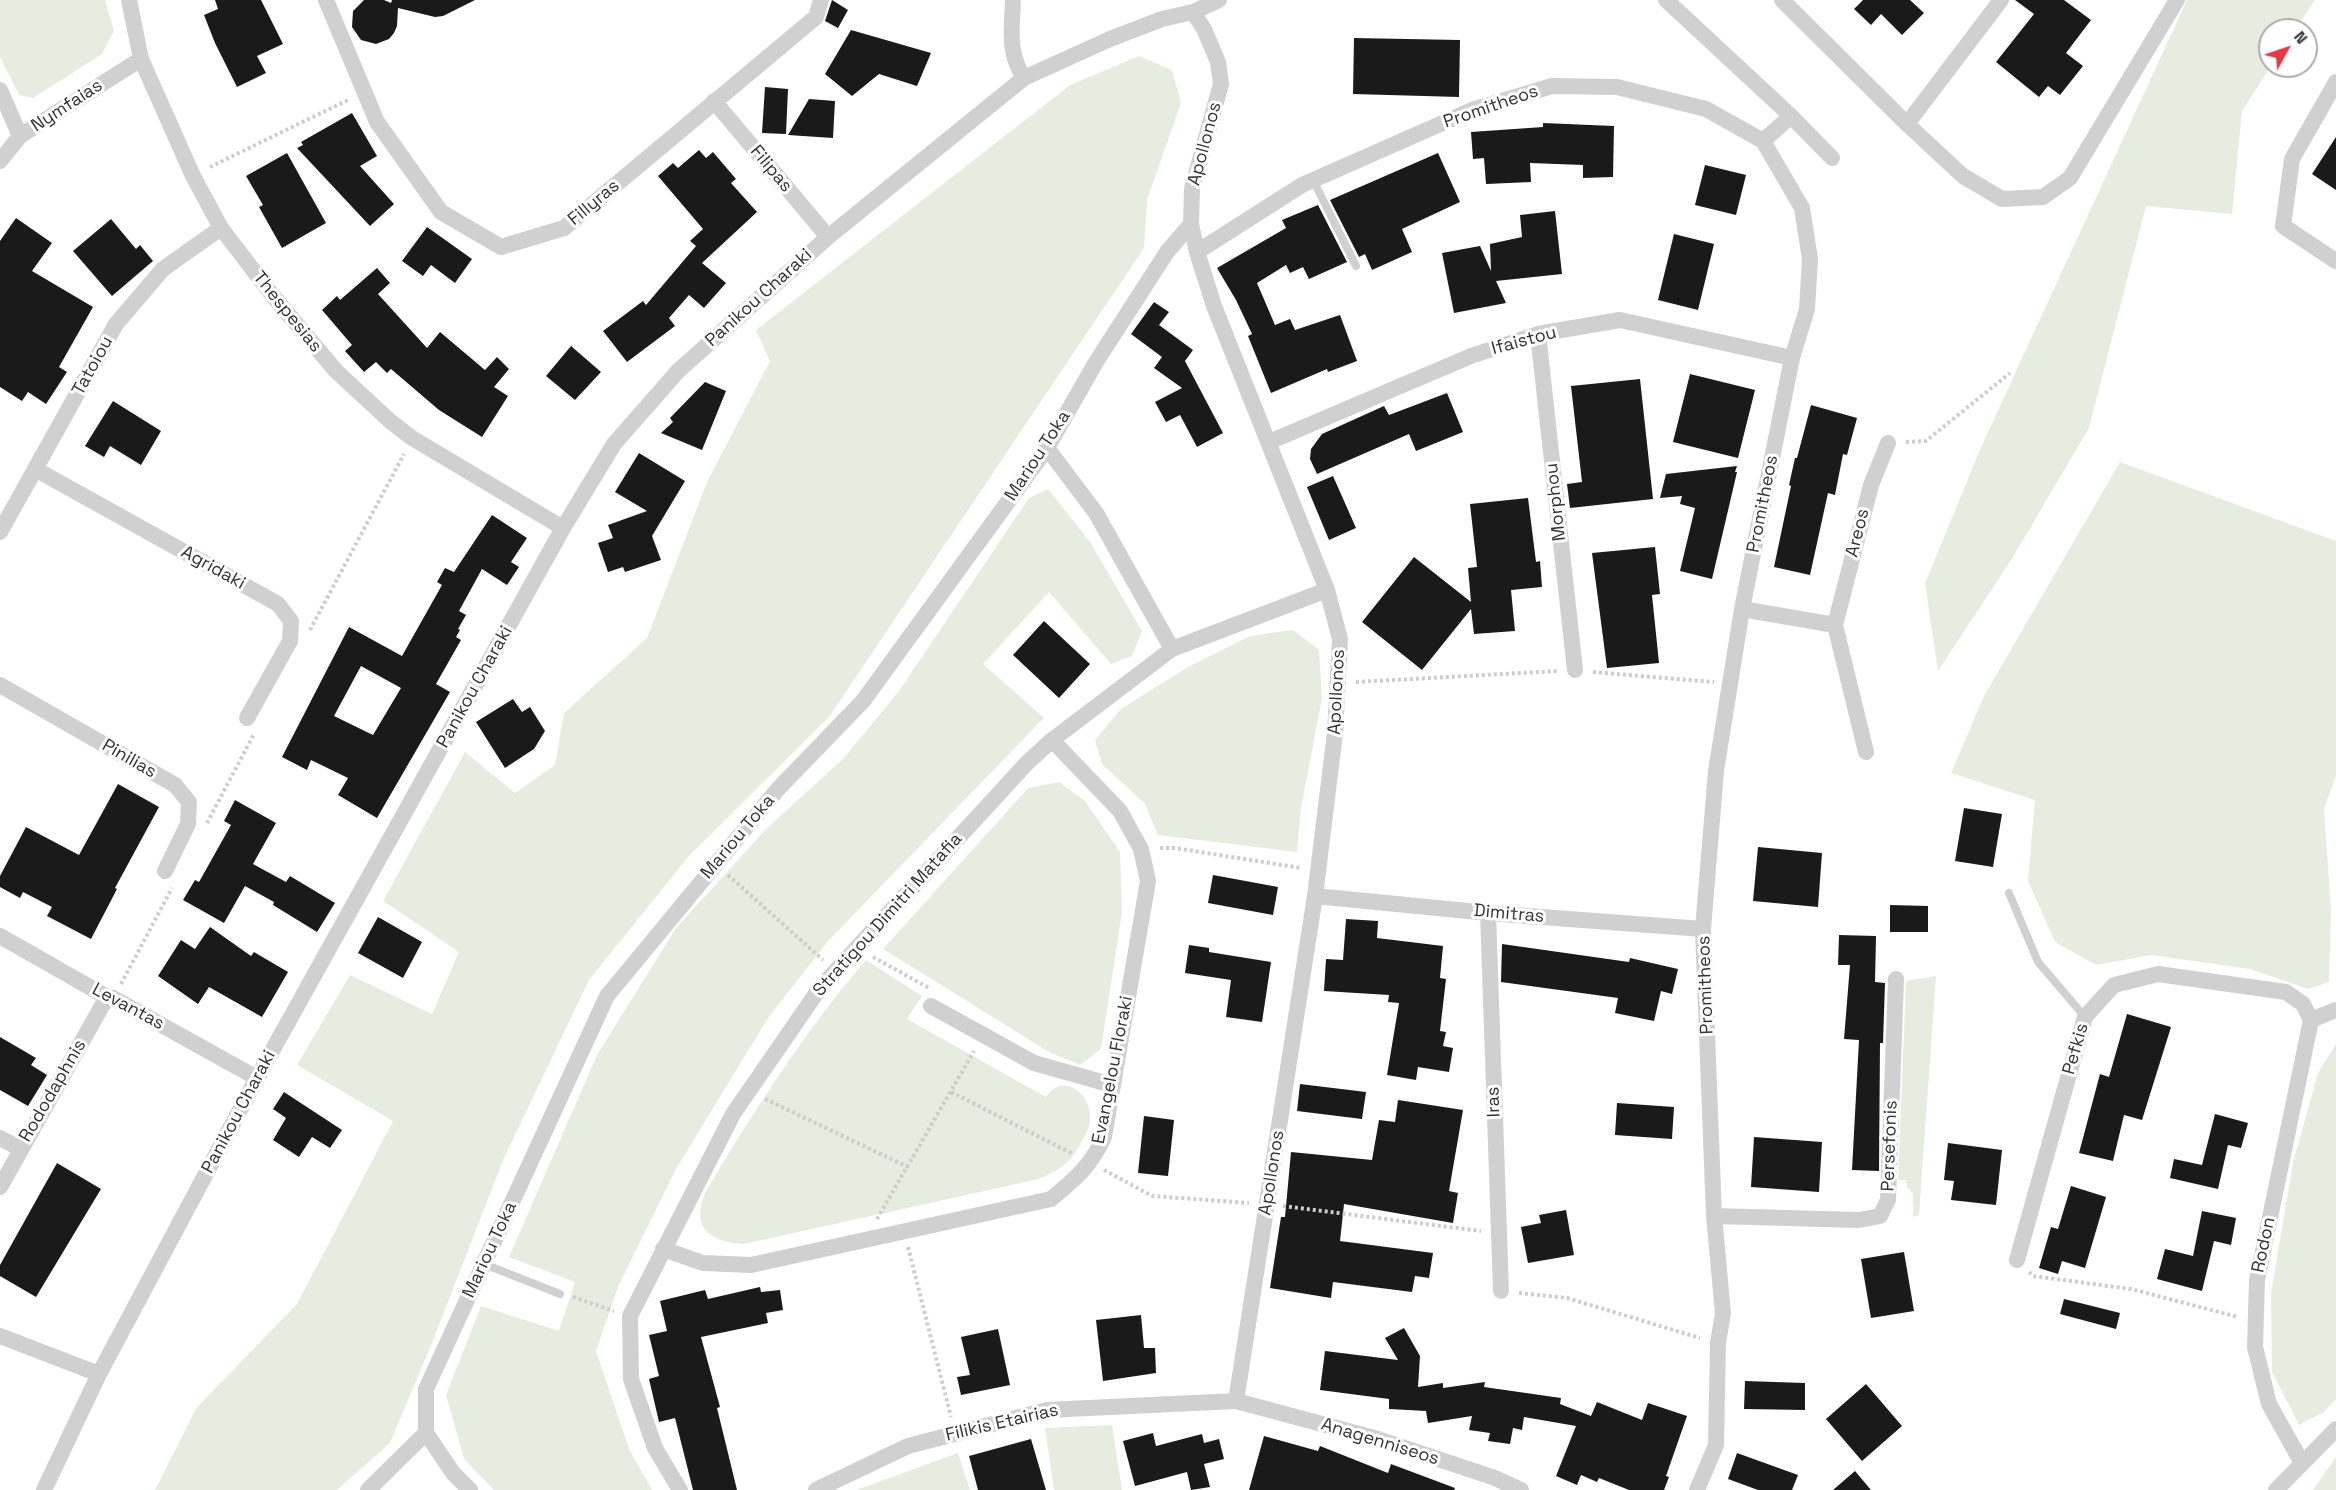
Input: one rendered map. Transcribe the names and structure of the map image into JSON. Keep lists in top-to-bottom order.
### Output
{
  "streets": {
    "street": [
      "Nymfaias",
      "Promitheos",
      "Apollonos",
      "Filipas",
      "Fillyras",
      "Panikou Charaki",
      "Thespesias",
      "Ifaistou",
      "Tatoiou",
      "Mariou Toka",
      "Morphou",
      "Areos",
      "Agridaki",
      "Pinilias",
      "Dimitras",
      "Stratigou Dimitri Matafia",
      "Levantas",
      "Pefkis",
      "Evangelou Floraki",
      "Rododaphnis",
      "Iras",
      "Persefonis",
      "Rodon",
      "Filikis Etairias",
      "Anagenniseos"
    ]
  },
  "crossings": [
    ["Nymfaias", "Thespesias"],
    ["Promitheos", "Apollonos"],
    ["Promitheos", "Ifaistou"],
    ["Promitheos", "Dimitras"],
    ["Promitheos", "Persefonis"],
    ["Apollonos", "Panikou Charaki"],
    ["Apollonos", "Ifaistou"],
    ["Apollonos", "Mariou Toka"],
    ["Apollonos", "Dimitras"],
    ["Apollonos", "Stratigou Dimitri Matafia"],
    ["Apollonos", "Filikis Etairias"],
    ["Apollonos", "Anagenniseos"],
    ["Filipas", "Fillyras"],
    ["Filipas", "Panikou Charaki"],
    ["Panikou Charaki", "Thespesias"],
    ["Panikou Charaki", "Levantas"],
    ["Thespesias", "Tatoiou"],
    ["Ifaistou", "Morphou"],
    ["Tatoiou", "Agridaki"],
    ["Dimitras", "Iras"],
    ["Stratigou Dimitri Matafia", "Evangelou Floraki"],
    ["Levantas", "Rododaphnis"],
    ["Pefkis", "Rodon"],
    ["Filikis Etairias", "Anagenniseos"]
  ],
  "north": "top right"
}
